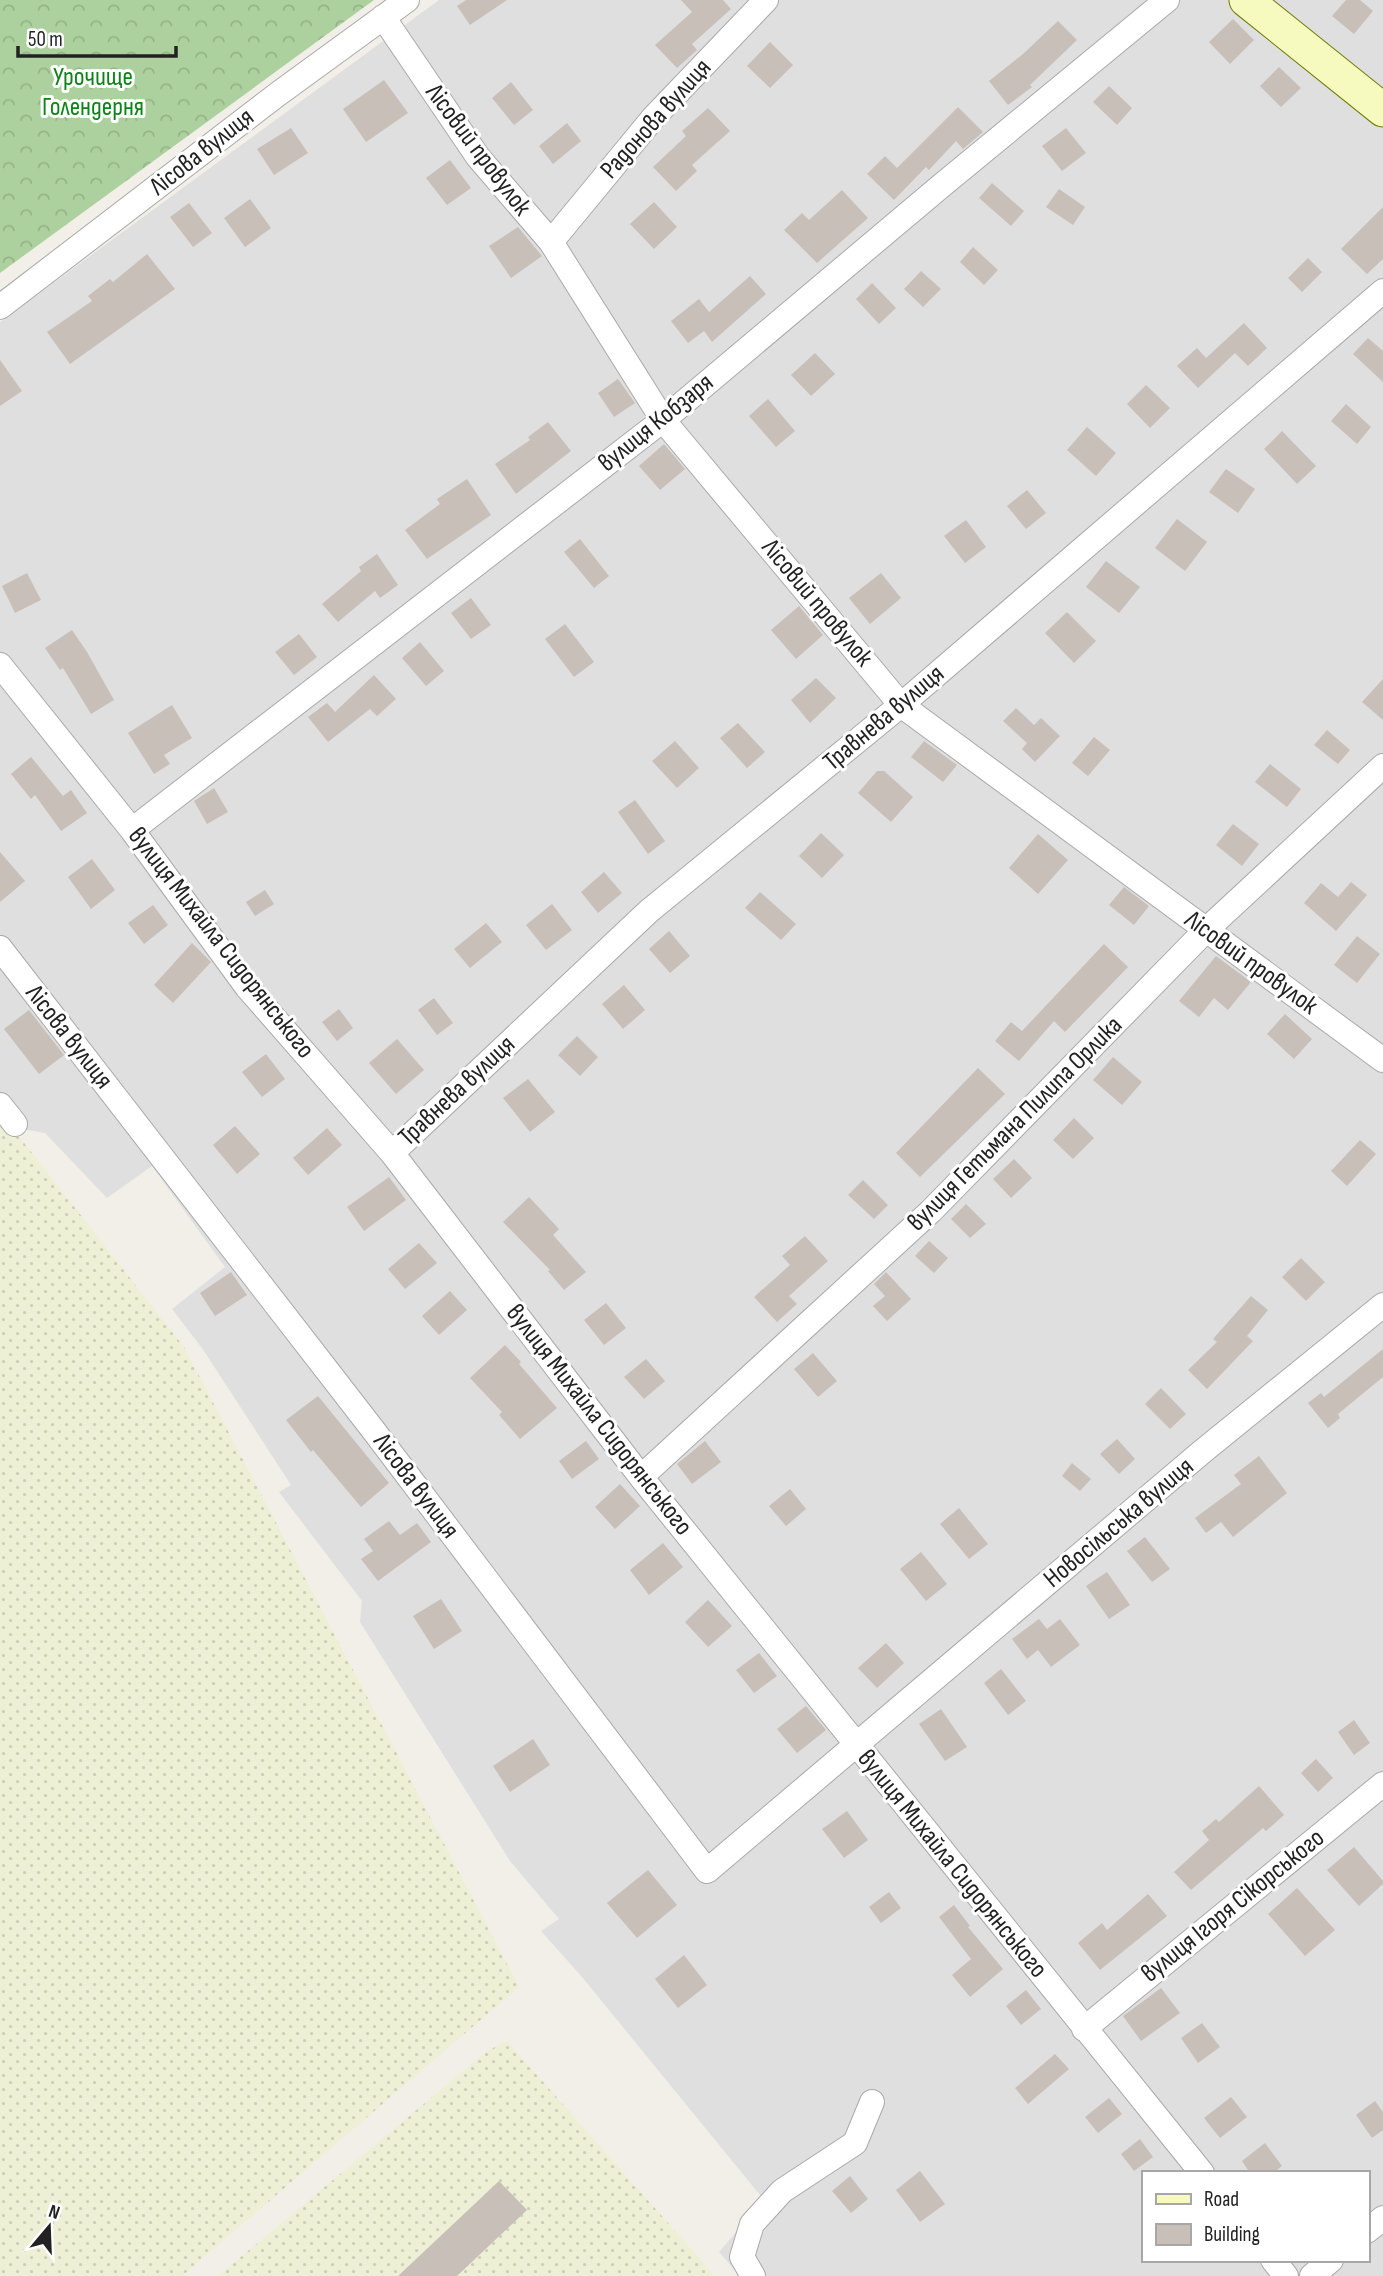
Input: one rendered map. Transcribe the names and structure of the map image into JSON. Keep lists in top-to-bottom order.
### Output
{
  "streets": {
    "street": [
      "Радонова вулиця",
      "Лісовий провулок",
      "Лісова вулиця",
      "вулиця Кобзаря",
      "Травнева вулиця",
      "вулиця Михайла Сидорянського",
      "вулиця Гетьмана Пилипа Орлика",
      "Новосільська вулиця",
      "вулиця Ігоря Сікорського"
    ]
  },
  "crossings": [
    ["Радонова вулиця", "Лісовий провулок"],
    ["Лісовий провулок", "Лісова вулиця"],
    ["Лісовий провулок", "вулиця Кобзаря"],
    ["Лісовий провулок", "Травнева вулиця"],
    ["Лісовий провулок", "вулиця Гетьмана Пилипа Орлика"],
    ["Лісова вулиця", "вулиця Михайла Сидорянського"],
    ["Лісова вулиця", "Новосільська вулиця"],
    ["вулиця Кобзаря", "вулиця Михайла Сидорянського"],
    ["Травнева вулиця", "вулиця Михайла Сидорянського"],
    ["вулиця Михайла Сидорянського", "вулиця Гетьмана Пилипа Орлика"],
    ["вулиця Михайла Сидорянського", "Новосільська вулиця"],
    ["вулиця Михайла Сидорянського", "вулиця Ігоря Сікорського"]
  ],
  "parks": ["Урочище Голендерня"],
  "legend": ["Road", "Building"],
  "scale_bar": "50 m",
  "north": "top"
}
